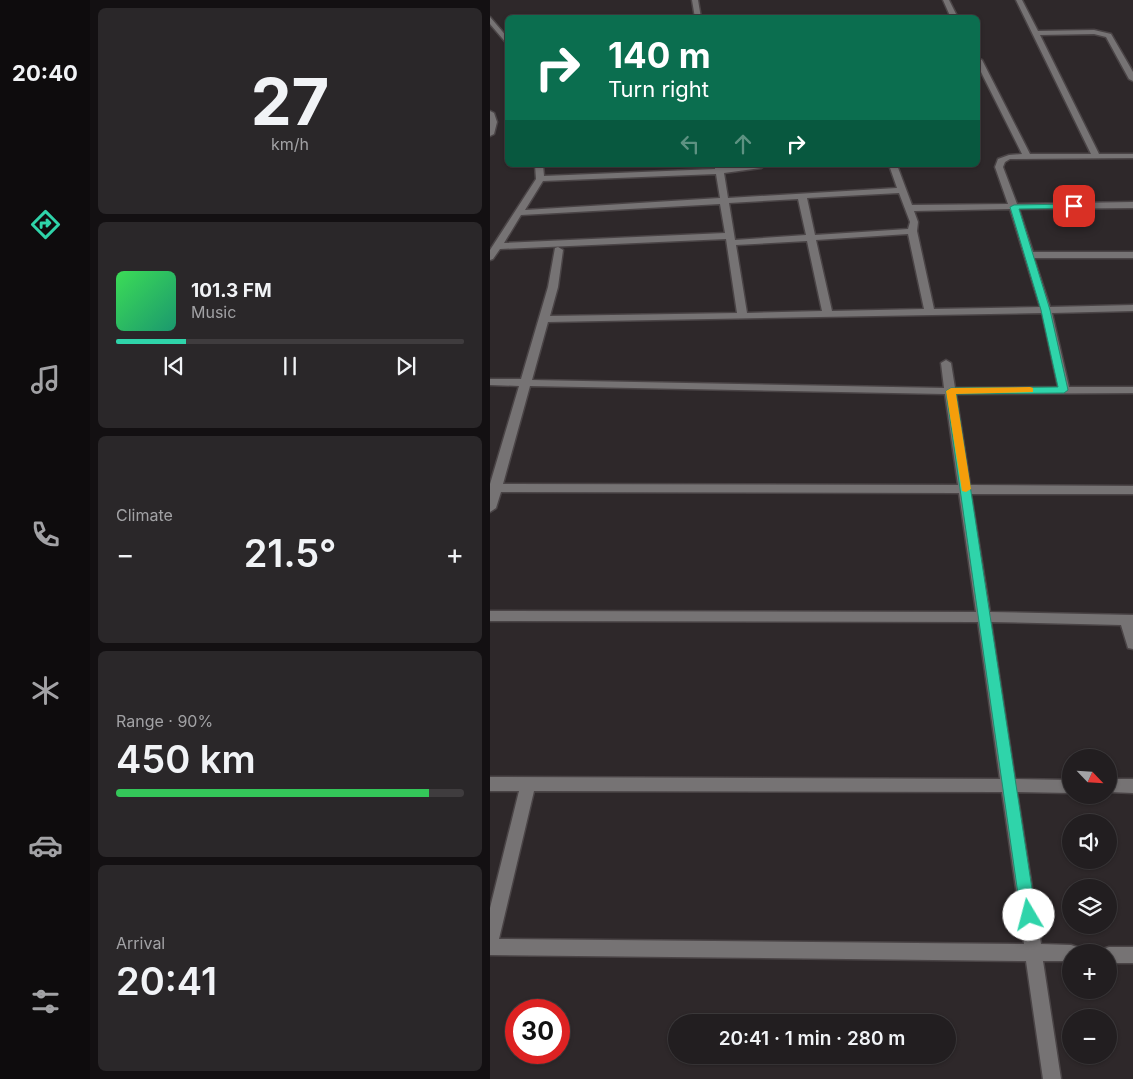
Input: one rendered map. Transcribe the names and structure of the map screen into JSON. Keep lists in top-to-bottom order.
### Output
{
  "north": "bottom right",
  "page": {
    "tabs": "20:40",
    "tile": [
      ["27", "km/h"],
      "Climate",
      ["Range · 90%", "450 km"],
      ["Arrival", "20:41"]
    ],
    "turn": ["140 m", "Turn right"],
    "song": ["101.3 FM", "Music"],
    "heat": ["−", "21.5°", "+"],
    "map_buttons": ["+", "−"],
    "limit": "30",
    "trip": "20:41 · 1 min · 280 m"
  }
}
